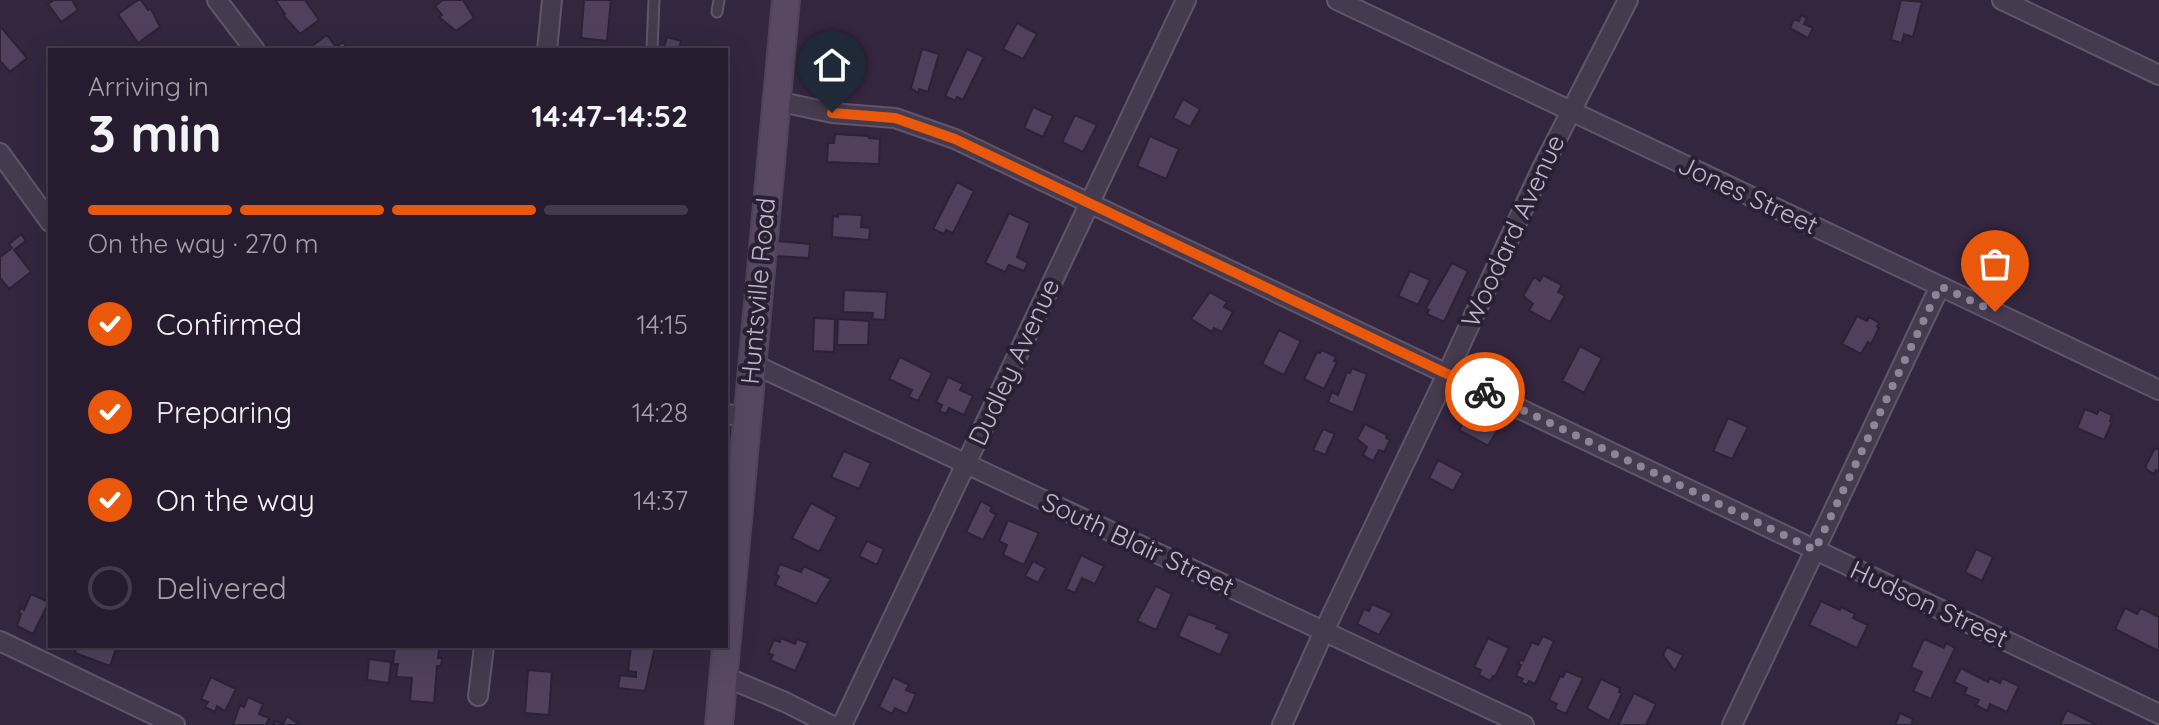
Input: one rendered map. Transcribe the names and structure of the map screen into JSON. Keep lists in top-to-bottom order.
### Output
{
  "streets": {
    "main road": ["Huntsville Road"],
    "street": [
      "Jones Street",
      "Woodard Avenue",
      "Dudley Avenue",
      "South Blair Street",
      "Hudson Street"
    ]
  },
  "crossings": [
    ["Jones Street", "Woodard Avenue"],
    ["Woodard Avenue", "South Blair Street"],
    ["Woodard Avenue", "Hudson Street"],
    ["Huntsville Road", "South Blair Street"],
    ["Huntsville Road", "Hudson Street"],
    ["Dudley Avenue", "South Blair Street"],
    ["Dudley Avenue", "Hudson Street"]
  ],
  "page": {
    "heading": ["3 min", "Arriving in", "14:47–14:52"],
    "bar": "On the way · 270 m",
    "list": [
      ["Confirmed", "14:15"],
      ["Preparing", "14:28"],
      ["On the way", "14:37"],
      "Delivered"
    ]
  }
}
